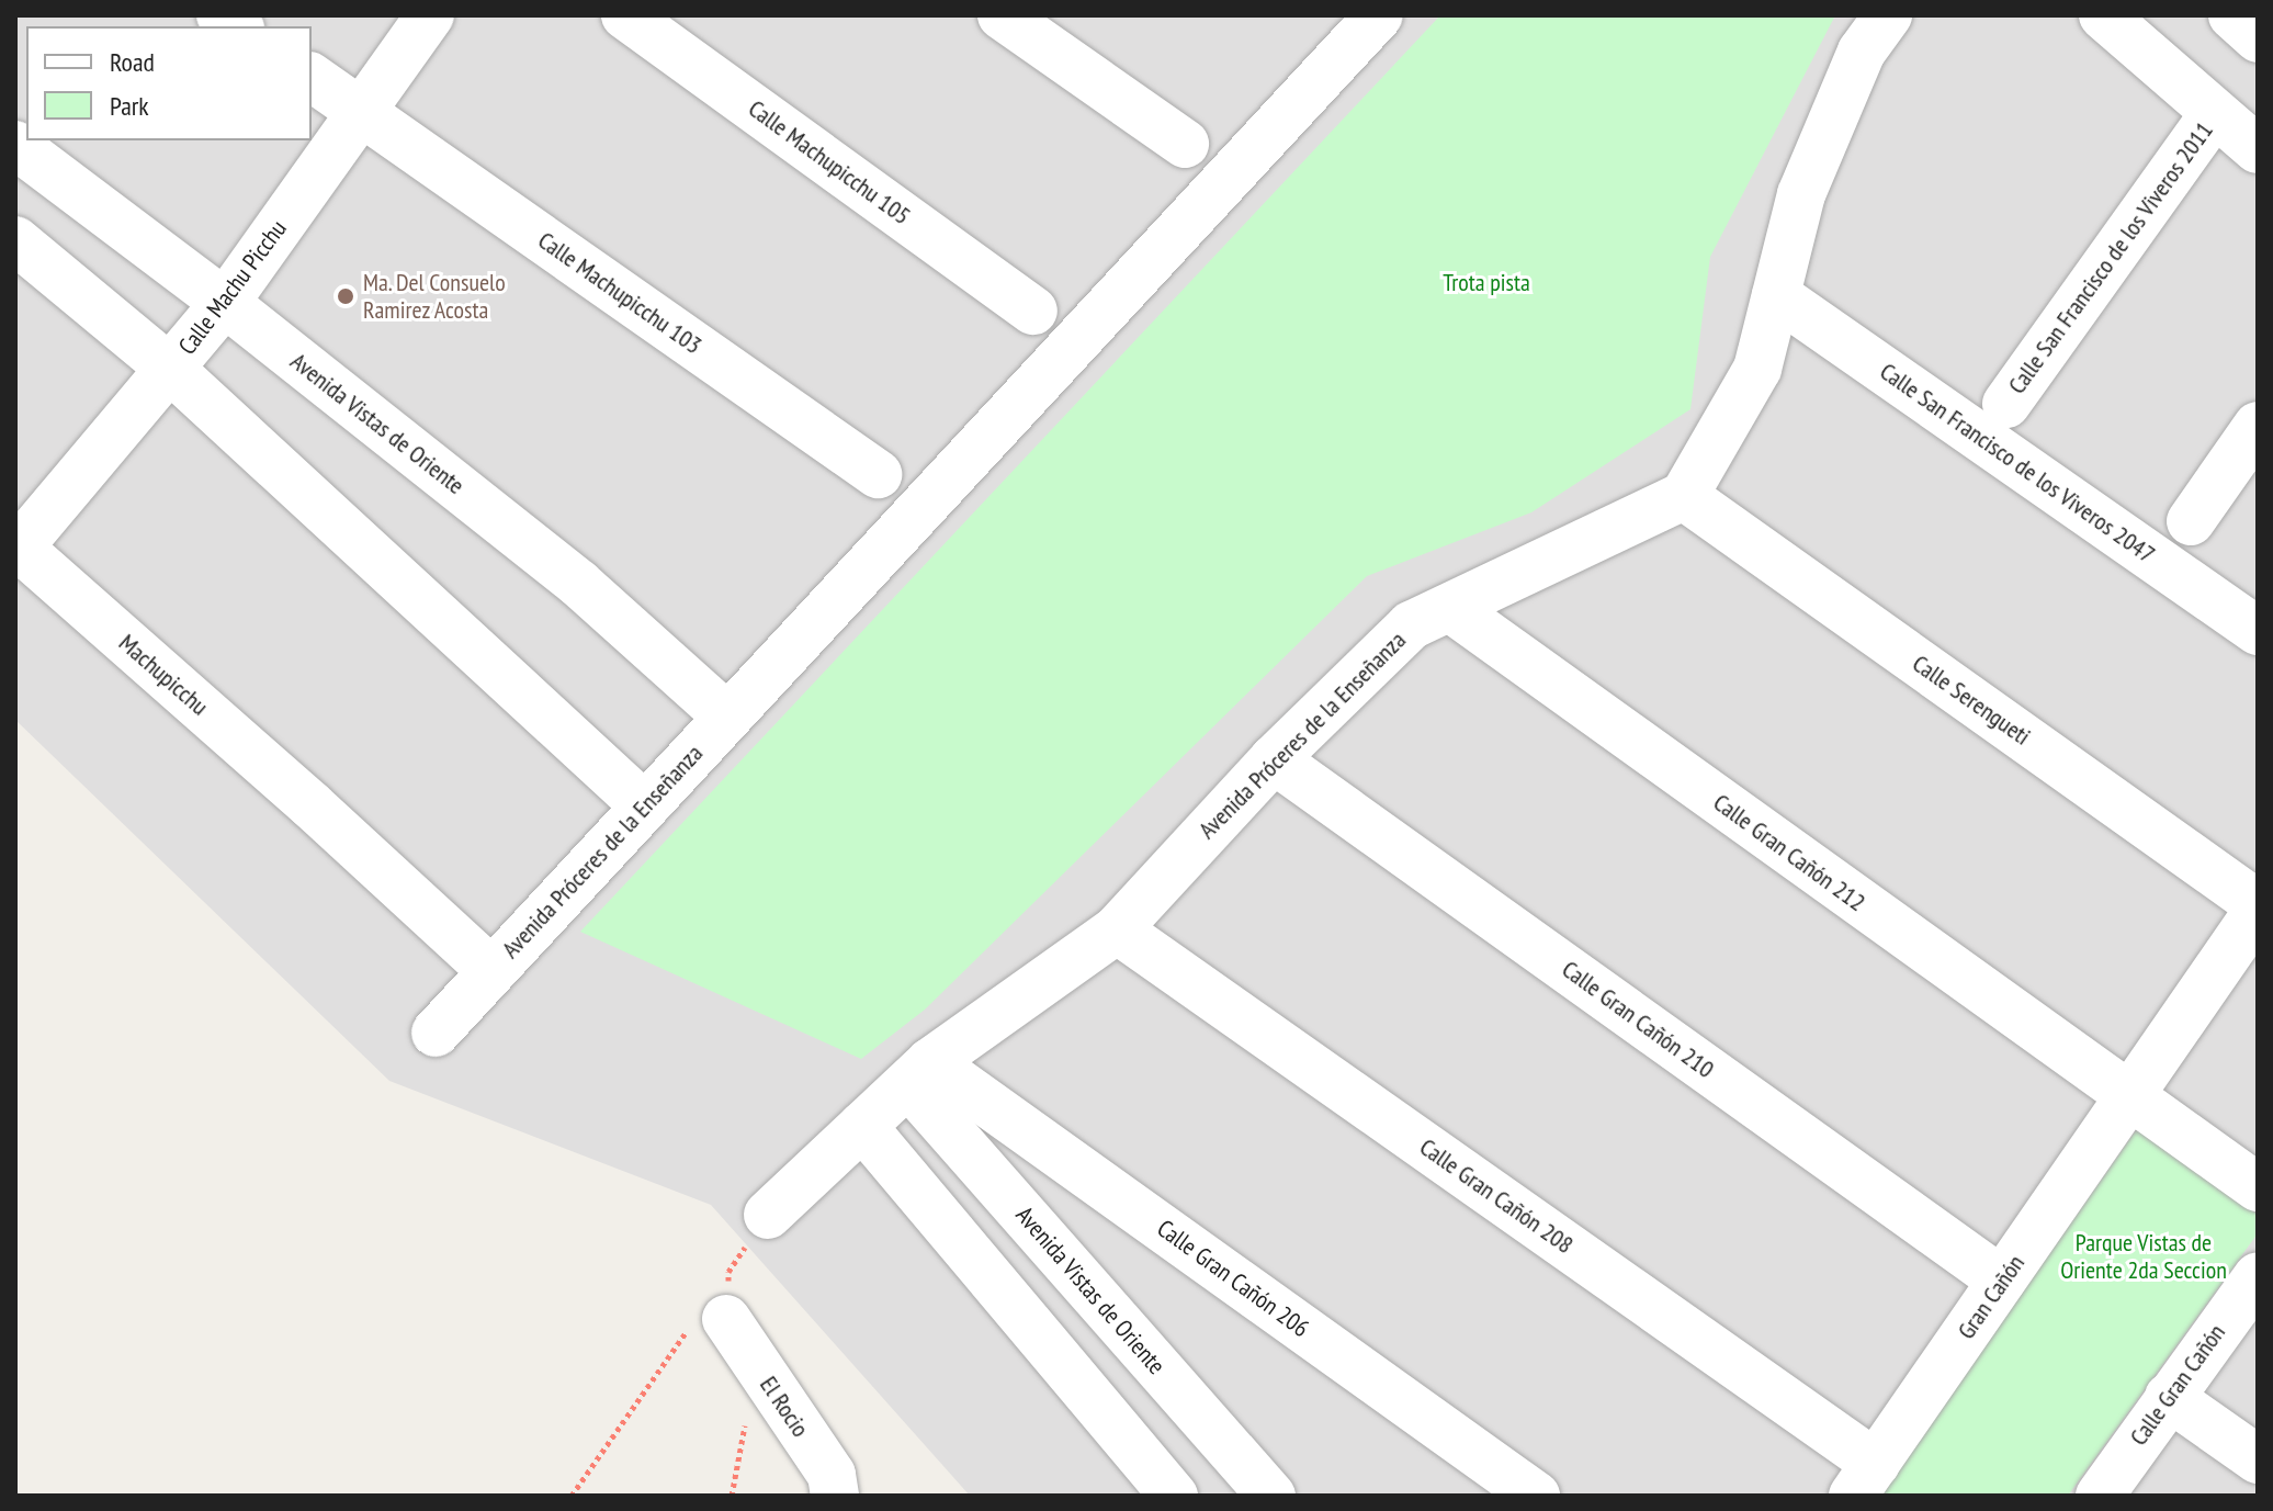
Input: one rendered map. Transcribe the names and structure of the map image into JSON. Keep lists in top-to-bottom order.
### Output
{
  "streets": {
    "street": [
      "Calle Machupicchu 105",
      "Calle San Francisco de los Viveros 2011",
      "Calle Machu Picchu",
      "Calle Machupicchu 103",
      "Avenida Vistas de Oriente",
      "Calle San Francisco de los Viveros 2047",
      "Machupicchu",
      "Calle Serengueti",
      "Avenida Próceres de la Enseñanza",
      "Calle Gran Cañón 212",
      "Calle Gran Cañón 210",
      "Calle Gran Cañón 208",
      "Calle Gran Cañón 206",
      "Gran Cañón",
      "Calle Gran Cañón",
      "El Rocio"
    ]
  },
  "crossings": [
    ["Calle Machu Picchu", "Calle Machupicchu 103"],
    ["Calle Machu Picchu", "Avenida Vistas de Oriente"],
    ["Calle Machu Picchu", "Machupicchu"],
    ["Avenida Vistas de Oriente", "Avenida Próceres de la Enseñanza"],
    ["Avenida Vistas de Oriente", "Calle Gran Cañón 206"],
    ["Machupicchu", "Avenida Próceres de la Enseñanza"],
    ["Calle Serengueti", "Avenida Próceres de la Enseñanza"],
    ["Avenida Próceres de la Enseñanza", "Calle Gran Cañón 212"],
    ["Avenida Próceres de la Enseñanza", "Calle Gran Cañón 210"],
    ["Avenida Próceres de la Enseñanza", "Calle Gran Cañón 208"],
    ["Avenida Próceres de la Enseñanza", "Calle Gran Cañón 206"],
    ["Calle Gran Cañón 212", "Gran Cañón"],
    ["Calle Gran Cañón 210", "Gran Cañón"],
    ["Calle Gran Cañón 208", "Gran Cañón"]
  ],
  "parks": ["Trota pista", "Parque Vistas de Oriente 2da Seccion"],
  "places": ["Ma. Del Consuelo Ramirez Acosta"],
  "legend": ["Road", "Park"]
}
